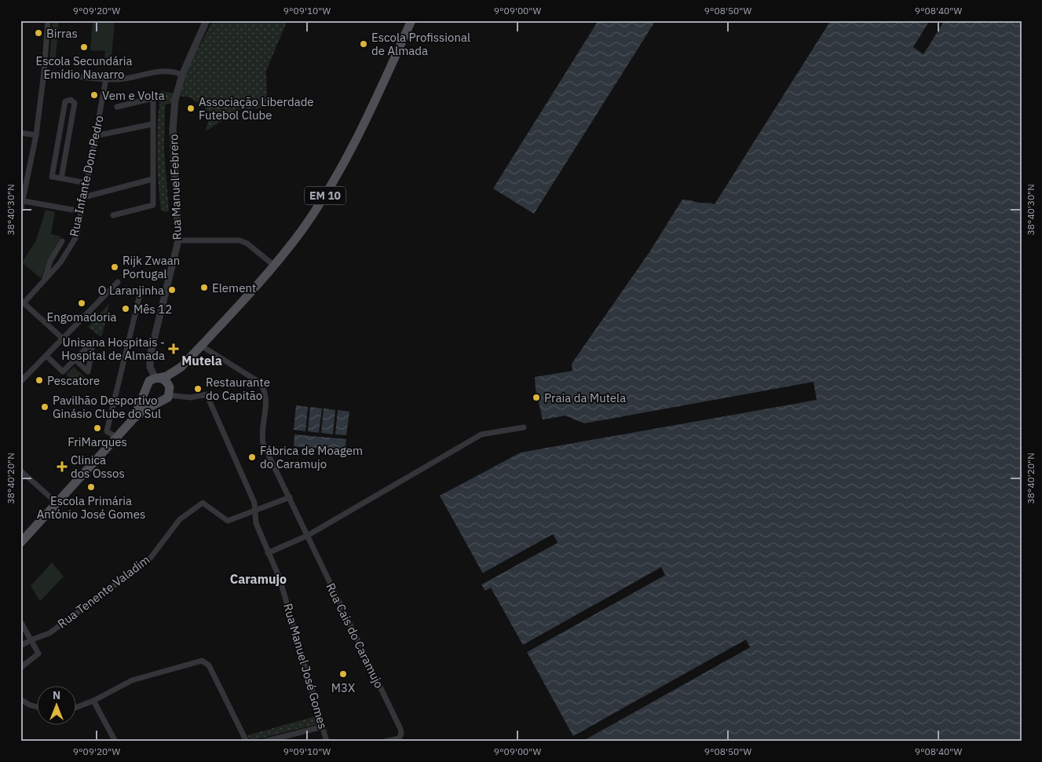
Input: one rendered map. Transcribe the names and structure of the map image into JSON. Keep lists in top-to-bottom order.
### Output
{
  "streets": {
    "main road": ["EM 10"],
    "street": [
      "Rua Infante Dom Pedro",
      "Rua Manuel Febrero",
      "Rua Tenente Valadim",
      "Rua Cais do Caramujo",
      "Rua Manuel José Gomes"
    ]
  },
  "crossings": [
    ["Rua Manuel Febrero", "EM 10"],
    ["Rua Manuel Febrero", "Rua Manuel José Gomes"],
    ["EM 10", "Rua Cais do Caramujo"],
    ["EM 10", "Rua Manuel José Gomes"],
    ["Rua Tenente Valadim", "Rua Manuel José Gomes"]
  ],
  "districts": ["Mutela", "Caramujo"],
  "places": {
    "other": [
      "Birras",
      "Escola Profissional de Almada",
      "Escola Secundária Emídio Navarro",
      "Vem e Volta",
      "Associação Liberdade Futebol Clube",
      "Rijk Zwaan Portugal",
      "Element",
      "O Laranjinha",
      "Engomadoria",
      "Mês 12",
      "Pescatore",
      "Restaurante do Capitão",
      "Praia da Mutela",
      "Pavilhão Desportivo Ginásio Clube do Sul",
      "FriMarques",
      "Fábrica de Moagem do Caramujo",
      "Escola Primária António José Gomes",
      "M3X"
    ],
    "health": ["Unisana Hospitais - Hospital de Almada", "Clinica dos Ossos"]
  },
  "north": "top",
  "coordinates": [
    "9°09'20\"W",
    "9°09'10\"W",
    "9°09'00\"W",
    "9°08'50\"W",
    "9°08'40\"W",
    "38°40'30\"N",
    "38°40'20\"N"
  ]
}
